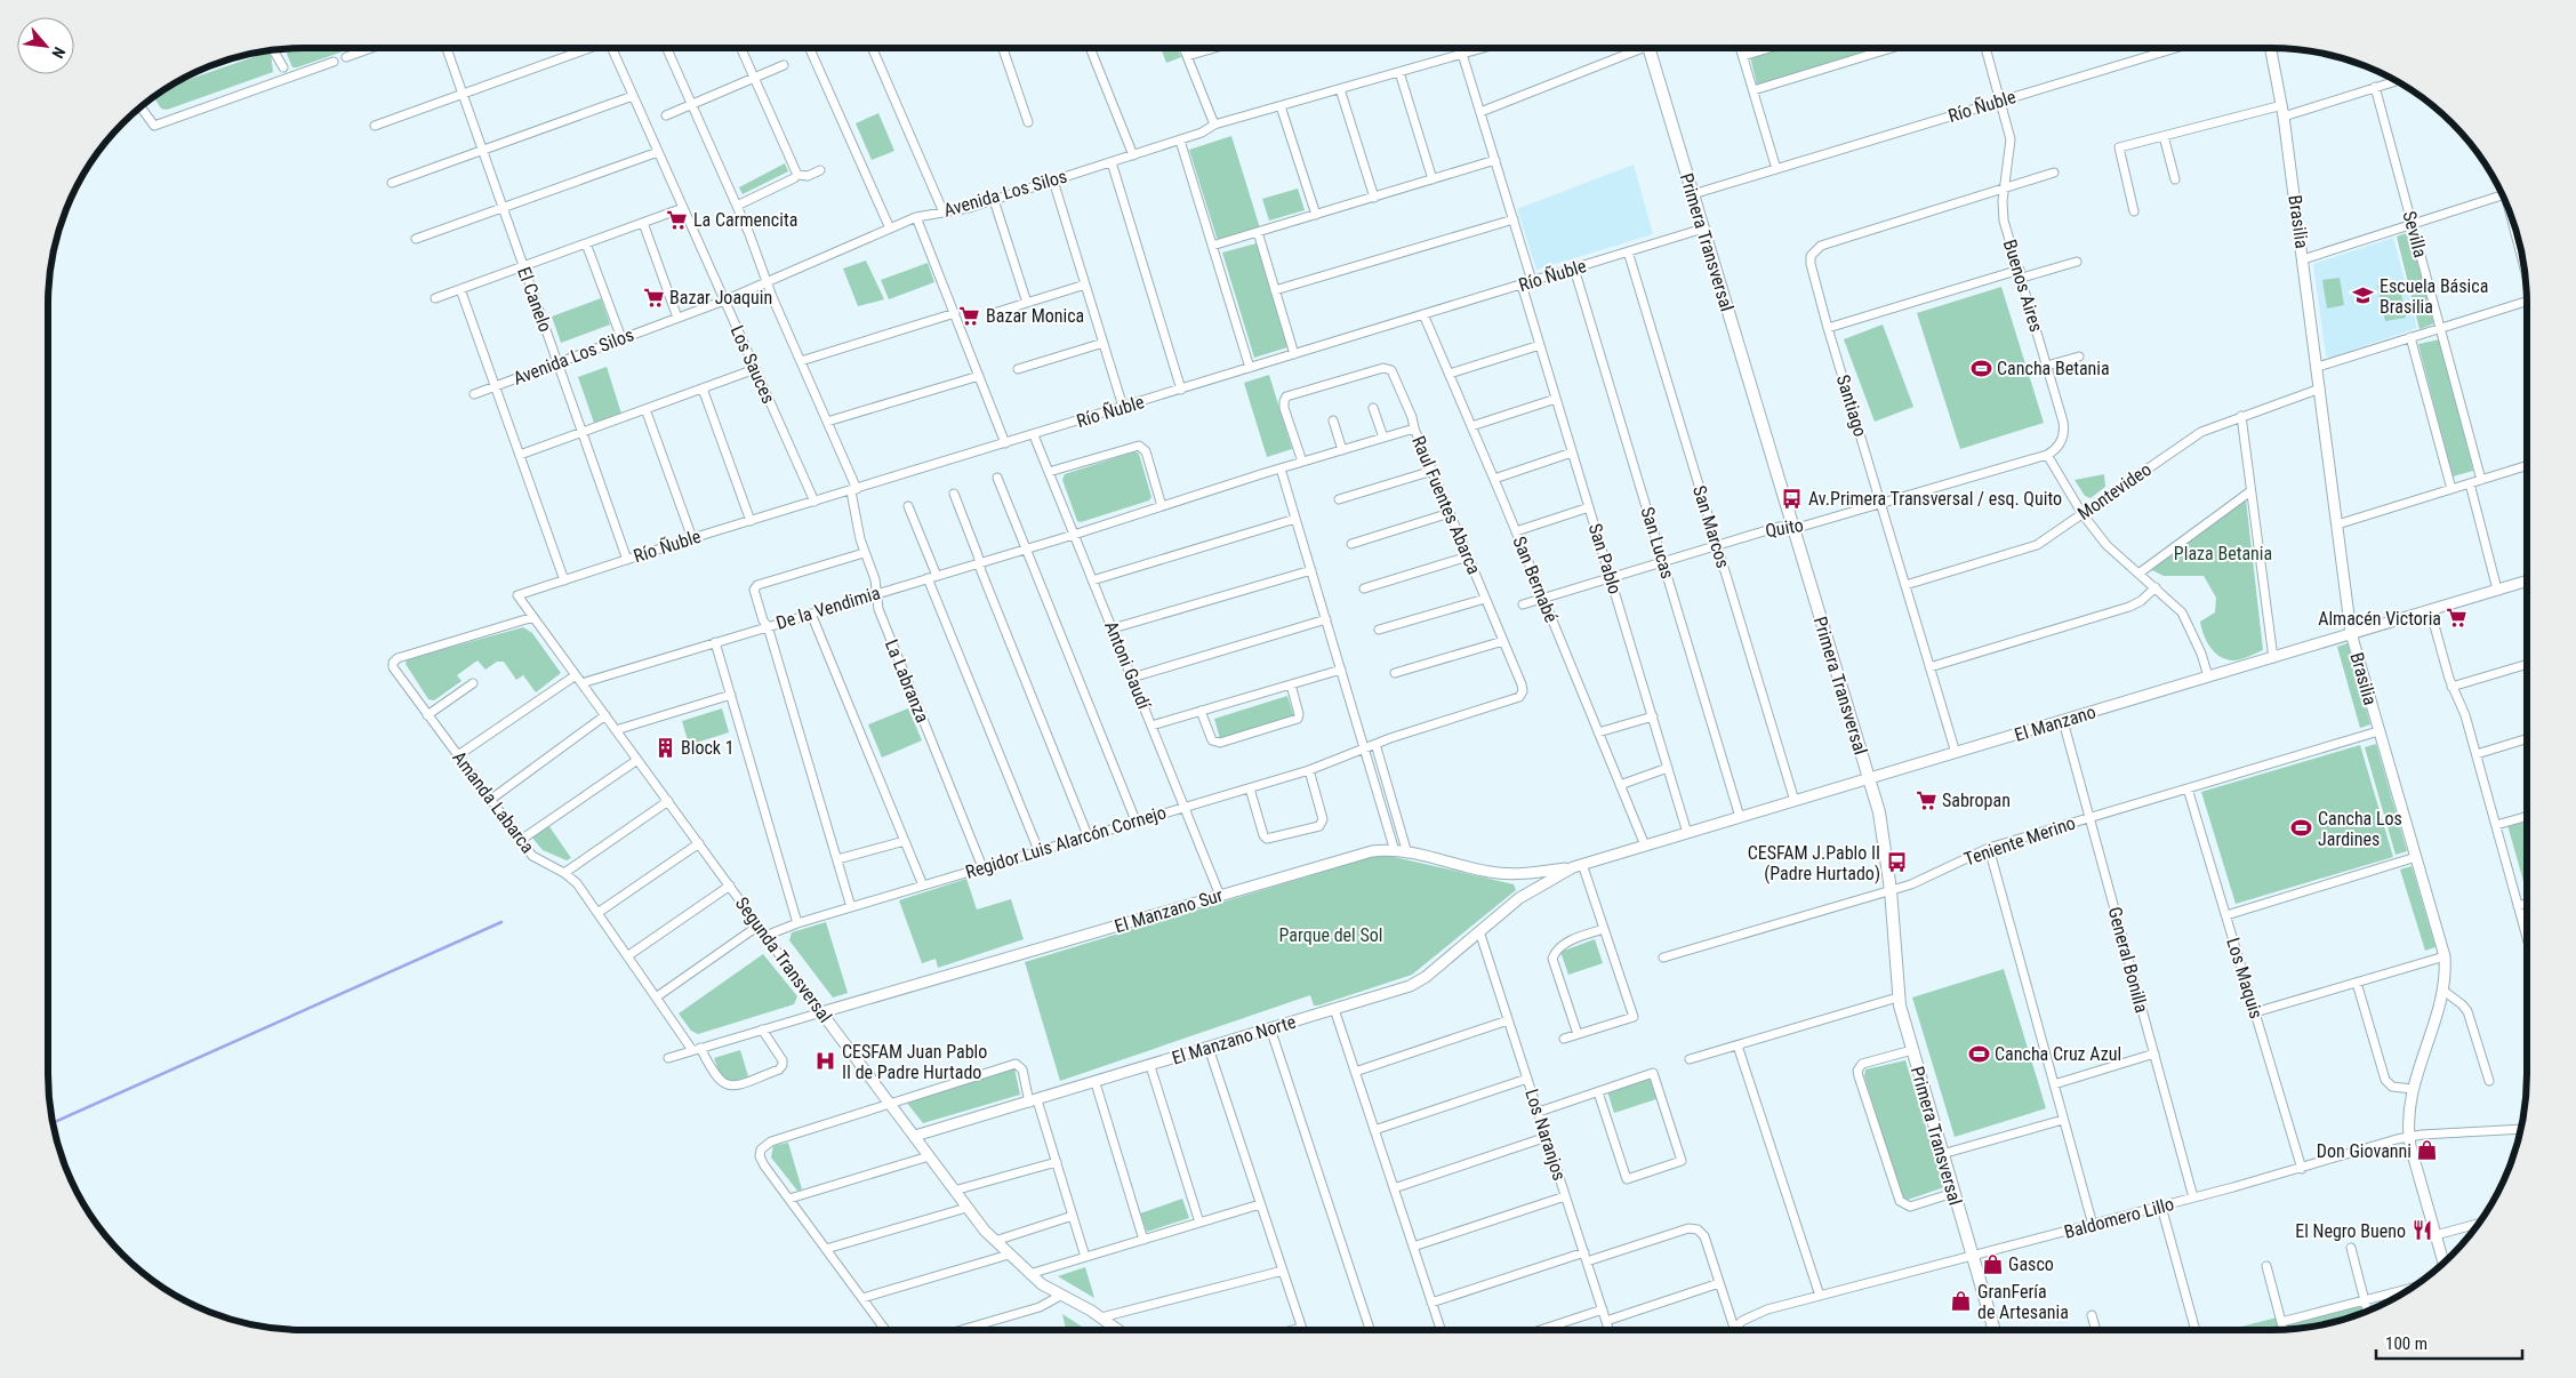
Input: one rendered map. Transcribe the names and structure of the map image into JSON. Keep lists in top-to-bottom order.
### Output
{
  "streets": {
    "main road": ["Primera Transversal"],
    "street": [
      "Río Ñuble",
      "Avenida Los Silos",
      "Brasilia",
      "Sevilla",
      "Buenos Aires",
      "El Canelo",
      "Los Sauces",
      "Santiago",
      "Montevideo",
      "Raul Fuentes Abarca",
      "San Marcos",
      "Quito",
      "San Lucas",
      "San Pablo",
      "San Bernabé",
      "De la Vendimia",
      "Antoni Gaudí",
      "La Labranza",
      "El Manzano",
      "Amanda Labarca",
      "Teniente Merino",
      "Regidor Luis Alarcón Cornejo",
      "El Manzano Sur",
      "Segunda Transversal",
      "General Bonilla",
      "Los Maquis",
      "El Manzano Norte",
      "Los Naranjos",
      "Baldomero Lillo"
    ]
  },
  "crossings": [
    ["Río Ñuble", "Primera Transversal"],
    ["Río Ñuble", "Buenos Aires"],
    ["Río Ñuble", "El Canelo"],
    ["Río Ñuble", "Los Sauces"],
    ["Río Ñuble", "San Marcos"],
    ["Río Ñuble", "San Lucas"],
    ["Río Ñuble", "San Pablo"],
    ["Río Ñuble", "San Bernabé"],
    ["Río Ñuble", "Antoni Gaudí"],
    ["Río Ñuble", "La Labranza"],
    ["Río Ñuble", "Segunda Transversal"],
    ["Avenida Los Silos", "El Canelo"],
    ["Avenida Los Silos", "Los Sauces"],
    ["Avenida Los Silos", "La Labranza"],
    ["Brasilia", "Montevideo"],
    ["Brasilia", "El Manzano"],
    ["Brasilia", "Teniente Merino"],
    ["Brasilia", "Baldomero Lillo"],
    ["Primera Transversal", "Quito"],
    ["Primera Transversal", "El Manzano"],
    ["Primera Transversal", "Teniente Merino"],
    ["Primera Transversal", "Baldomero Lillo"],
    ["Buenos Aires", "Santiago"],
    ["Buenos Aires", "Quito"],
    ["Santiago", "Montevideo"],
    ["Santiago", "Quito"],
    ["Santiago", "El Manzano"],
    ["Raul Fuentes Abarca", "De la Vendimia"],
    ["Raul Fuentes Abarca", "Antoni Gaudí"],
    ["Raul Fuentes Abarca", "Regidor Luis Alarcón Cornejo"],
    ["San Marcos", "Quito"],
    ["San Marcos", "El Manzano"],
    ["Quito", "San Lucas"],
    ["Quito", "San Pablo"],
    ["Quito", "San Bernabé"],
    ["San Lucas", "El Manzano"],
    ["San Pablo", "El Manzano"],
    ["San Bernabé", "El Manzano"],
    ["De la Vendimia", "Antoni Gaudí"],
    ["De la Vendimia", "La Labranza"],
    ["De la Vendimia", "Segunda Transversal"],
    ["Antoni Gaudí", "Regidor Luis Alarcón Cornejo"],
    ["Antoni Gaudí", "El Manzano Sur"],
    ["La Labranza", "Regidor Luis Alarcón Cornejo"],
    ["El Manzano", "El Manzano Sur"],
    ["El Manzano", "General Bonilla"],
    ["El Manzano", "El Manzano Norte"],
    ["Amanda Labarca", "Segunda Transversal"],
    ["Teniente Merino", "General Bonilla"],
    ["Teniente Merino", "Los Maquis"],
    ["Regidor Luis Alarcón Cornejo", "Segunda Transversal"],
    ["El Manzano Sur", "Segunda Transversal"],
    ["Segunda Transversal", "El Manzano Norte"],
    ["General Bonilla", "Baldomero Lillo"],
    ["Los Maquis", "Baldomero Lillo"],
    ["El Manzano Norte", "Los Naranjos"]
  ],
  "parks": ["Plaza Betania", "Parque del Sol"],
  "places": {
    "supermarket": [
      "La Carmencita",
      "Bazar Joaquin",
      "Bazar Monica",
      "Almacén Victoria",
      "Sabropan"
    ],
    "school or university": ["Escuela Básica Brasilia"],
    "sports": ["Cancha Betania", "Cancha Los Jardines", "Cancha Cruz Azul"],
    "bus stop": ["Av.Primera Transversal / esq. Quito", "CESFAM J.Pablo II (Padre Hurtado)"],
    "building": ["Block 1"],
    "hospital": ["CESFAM Juan Pablo II de Padre Hurtado"],
    "shop": ["Don Giovanni", "Gasco", "GranFería de Artesania"],
    "restaurant": ["El Negro Bueno"]
  },
  "scale_bar": "100 m",
  "north": "bottom right"
}
